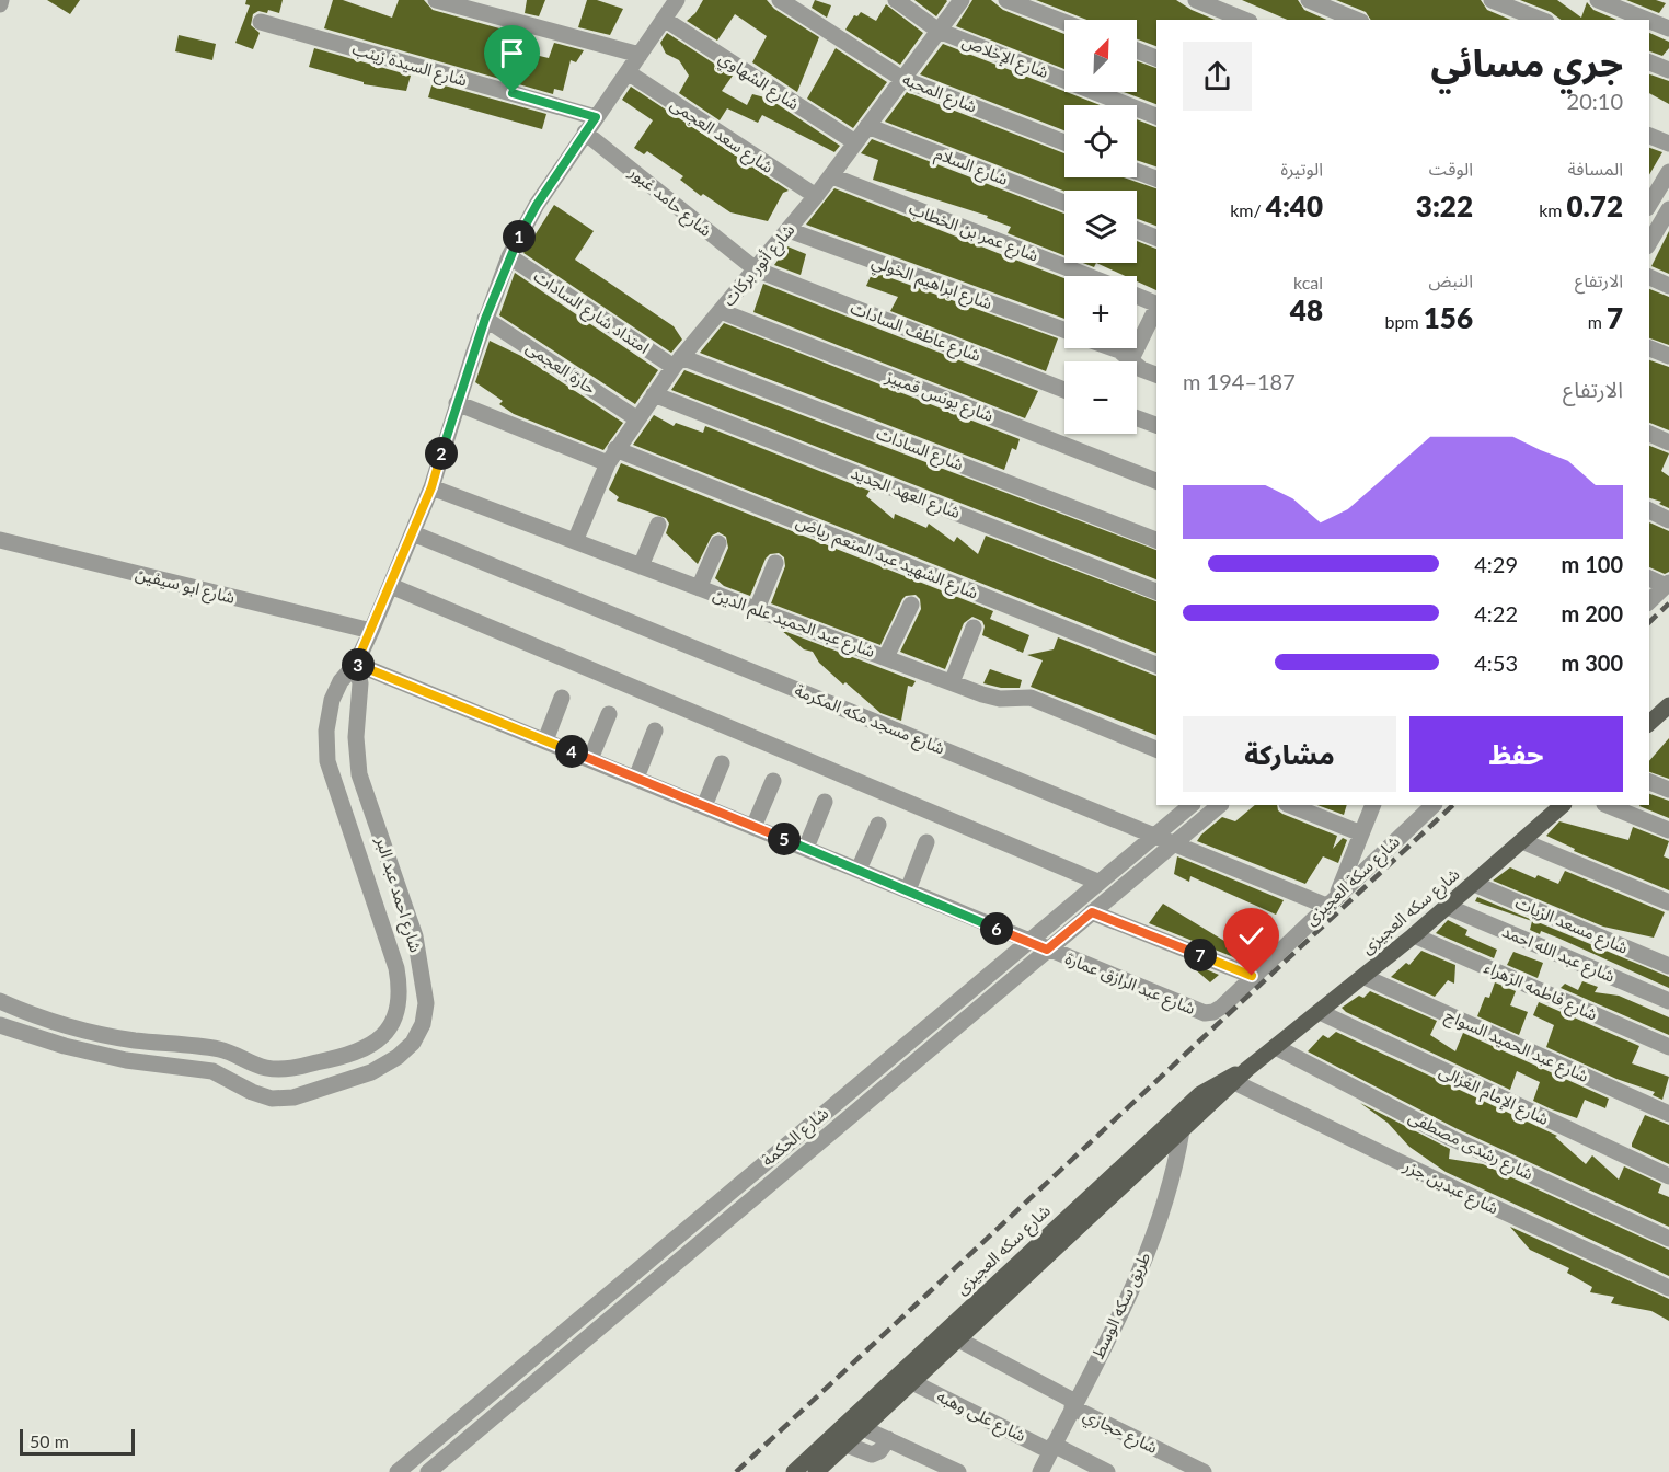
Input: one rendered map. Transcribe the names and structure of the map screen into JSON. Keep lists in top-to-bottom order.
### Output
{
  "streets": {
    "main road": ["شارع سكه العجيزى"],
    "street": [
      "شارع الإخلاص",
      "شارع السيدة زينب",
      "شارع الشهاوي",
      "شارع المحبه",
      "شارع سعد العجمى",
      "شارع السلام",
      "شارع حامد غبور",
      "شارع عمر بن الخطاب",
      "شارع أنور بركات",
      "شارع ابراهيم الخولي",
      "امتداد شارع السادات",
      "شارع عاطف السادات",
      "حارة العجمى",
      "شارع يونس قمبيز",
      "شارع السادات",
      "شارع العهد الجديد",
      "شارع الشهيد عبد المنعم رياض",
      "شارع ابو سيفين",
      "شارع عبد الحميد علم الدين",
      "شارع مسجد مكه المكرمة",
      "شارع سكة العجيزى",
      "شارع احمد عبد البر",
      "شارع مسعد الزيات",
      "شارع عبد الله احمد",
      "شارع عبد الرازق عمارة",
      "شارع فاطمه الزهراء",
      "شارع عبد الحميد السواح",
      "شارع الإمام الغزالى",
      "شارع الحكمة",
      "شارع رشدى مصطفى",
      "شارع عبدين جزر",
      "طريق سكه الوسط",
      "شارع على وهبه",
      "شارع حجازي"
    ]
  },
  "crossings": [
    ["شارع الإخلاص", "شارع أنور بركات"],
    ["شارع السيدة زينب", "شارع احمد عبد البر"],
    ["شارع الشهاوي", "شارع أنور بركات"],
    ["شارع الشهاوي", "شارع احمد عبد البر"],
    ["شارع المحبه", "شارع أنور بركات"],
    ["شارع سعد العجمى", "شارع أنور بركات"],
    ["شارع سعد العجمى", "شارع احمد عبد البر"],
    ["شارع السلام", "شارع أنور بركات"],
    ["شارع حامد غبور", "شارع أنور بركات"],
    ["شارع حامد غبور", "شارع عاطف السادات"],
    ["شارع حامد غبور", "شارع احمد عبد البر"],
    ["شارع عمر بن الخطاب", "شارع أنور بركات"],
    ["شارع أنور بركات", "شارع ابراهيم الخولي"],
    ["شارع أنور بركات", "امتداد شارع السادات"],
    ["شارع أنور بركات", "شارع عاطف السادات"],
    ["شارع أنور بركات", "حارة العجمى"],
    ["شارع أنور بركات", "شارع يونس قمبيز"],
    ["شارع أنور بركات", "شارع السادات"],
    ["شارع أنور بركات", "شارع العهد الجديد"],
    ["شارع أنور بركات", "شارع الشهيد عبد المنعم رياض"],
    ["شارع أنور بركات", "شارع عبد الحميد علم الدين"],
    ["امتداد شارع السادات", "شارع السادات"],
    ["امتداد شارع السادات", "شارع احمد عبد البر"],
    ["حارة العجمى", "شارع احمد عبد البر"],
    ["شارع الشهيد عبد المنعم رياض", "شارع احمد عبد البر"],
    ["شارع ابو سيفين", "شارع احمد عبد البر"],
    ["شارع عبد الحميد علم الدين", "شارع احمد عبد البر"],
    ["شارع مسجد مكه المكرمة", "شارع سكة العجيزى"],
    ["شارع مسجد مكه المكرمة", "شارع احمد عبد البر"],
    ["شارع مسجد مكه المكرمة", "شارع الحكمة"],
    ["شارع سكة العجيزى", "شارع عبد الرازق عمارة"],
    ["شارع احمد عبد البر", "شارع عبد الرازق عمارة"],
    ["شارع سكه العجيزى", "شارع مسعد الزيات"],
    ["شارع سكه العجيزى", "شارع عبد الله احمد"],
    ["شارع سكه العجيزى", "شارع فاطمه الزهراء"],
    ["شارع سكه العجيزى", "شارع عبد الحميد السواح"],
    ["شارع سكه العجيزى", "شارع الإمام الغزالى"],
    ["شارع سكه العجيزى", "شارع رشدى مصطفى"],
    ["شارع سكه العجيزى", "شارع عبدين جزر"],
    ["شارع سكه العجيزى", "طريق سكه الوسط"],
    ["شارع سكه العجيزى", "شارع على وهبه"],
    ["شارع سكه العجيزى", "شارع حجازي"],
    ["شارع عبد الرازق عمارة", "شارع الحكمة"],
    ["طريق سكه الوسط", "شارع على وهبه"],
    ["طريق سكه الوسط", "شارع حجازي"]
  ],
  "scale_bar": "50 m",
  "north": "top right",
  "page": {
    "map_buttons": ["+", "−"],
    "heading": ["جري مسائي", "20:10"],
    "stats": [
      ["المسافة", "0.72 km"],
      ["الوقت", "3:22"],
      ["الوتيرة", "4:40 /km"],
      ["الارتفاع", "7 m"],
      ["النبض", "156 bpm"],
      ["kcal", "48"]
    ],
    "pins": [
      "1",
      "2",
      "3",
      "4",
      "5",
      "6",
      "7"
    ],
    "chart": ["الارتفاع", "187–194 m"],
    "list": [
      {
        "name": "100 m",
        "note": "4:29"
      },
      {
        "name": "200 m",
        "note": "4:22"
      },
      {
        "name": "300 m",
        "note": "4:53"
      }
    ],
    "buttons": ["حفظ", "مشاركة"],
    "scale": "50 m"
  }
}
